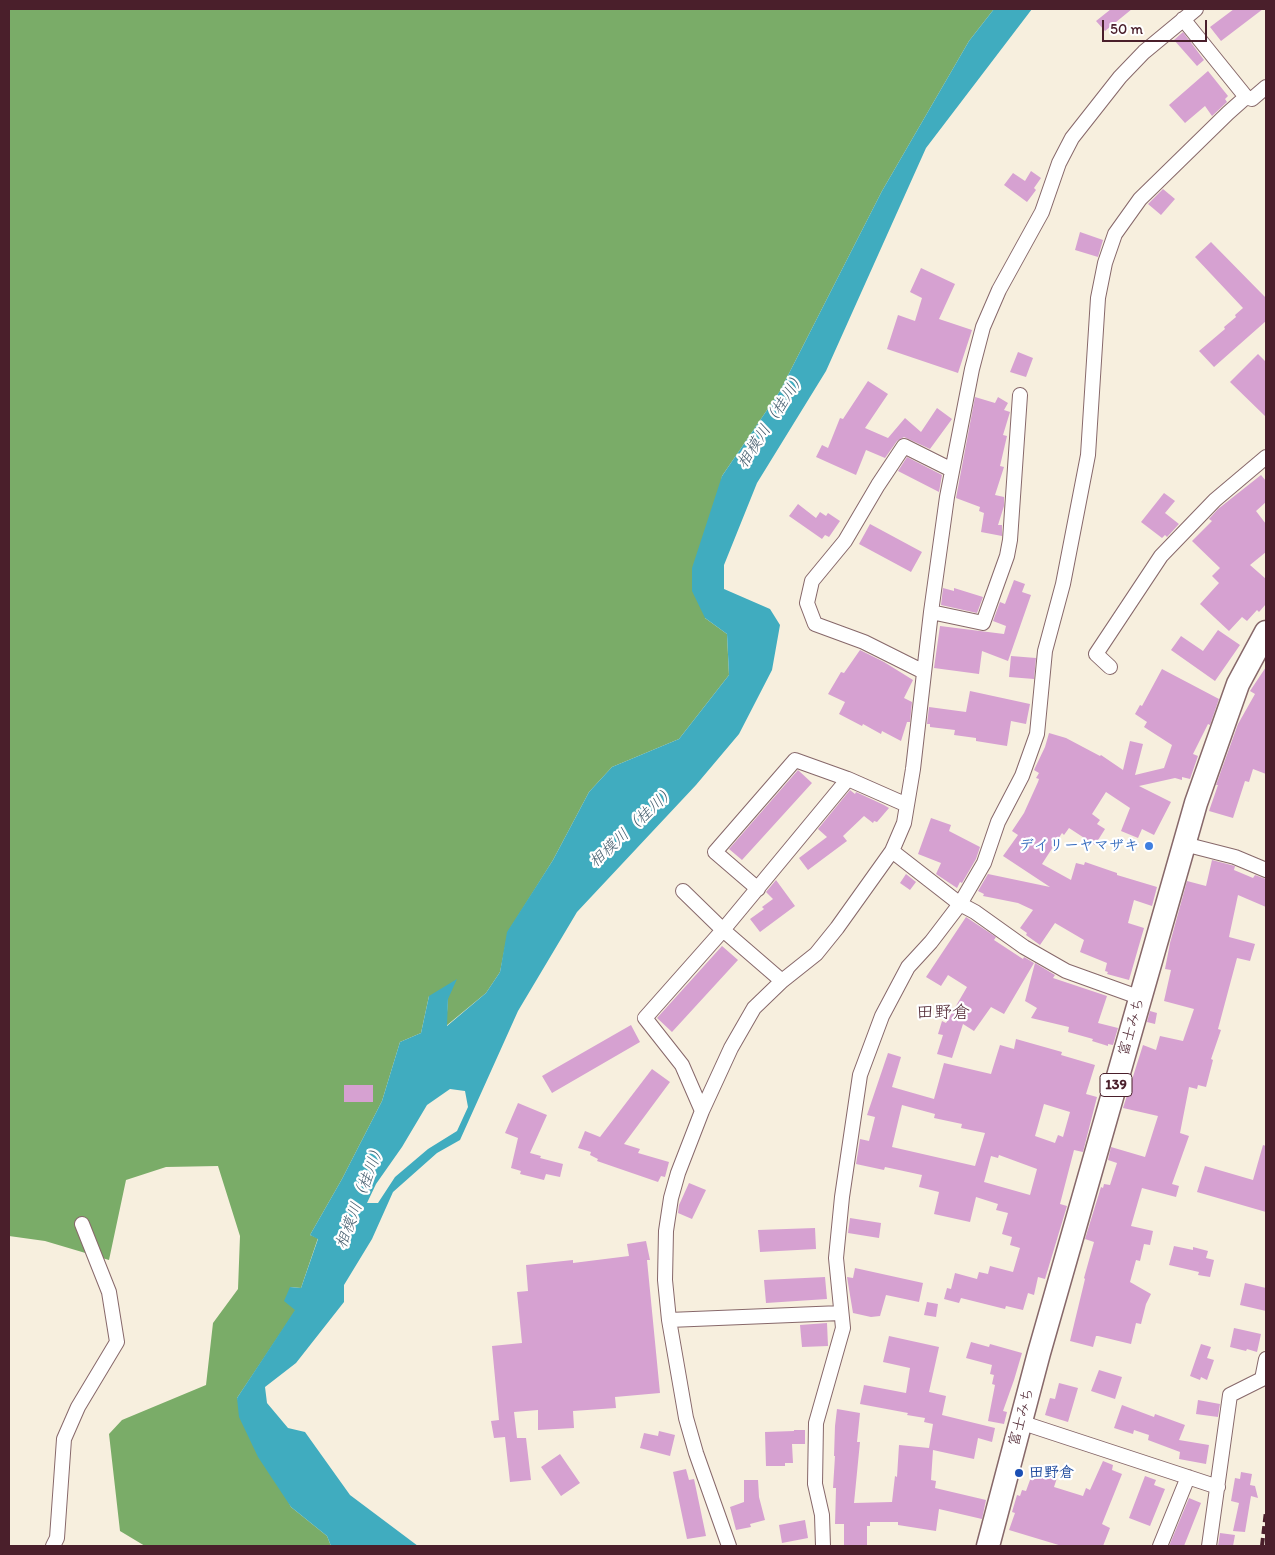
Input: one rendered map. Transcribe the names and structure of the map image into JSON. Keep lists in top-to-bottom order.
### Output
{
  "streets": {
    "highway": ["富士みち", "139"]
  },
  "districts": ["田野倉"],
  "water": ["相模川（桂川）"],
  "places": ["デイリーヤマザキ", "田野倉"],
  "scale_bar": "50 m"
}
